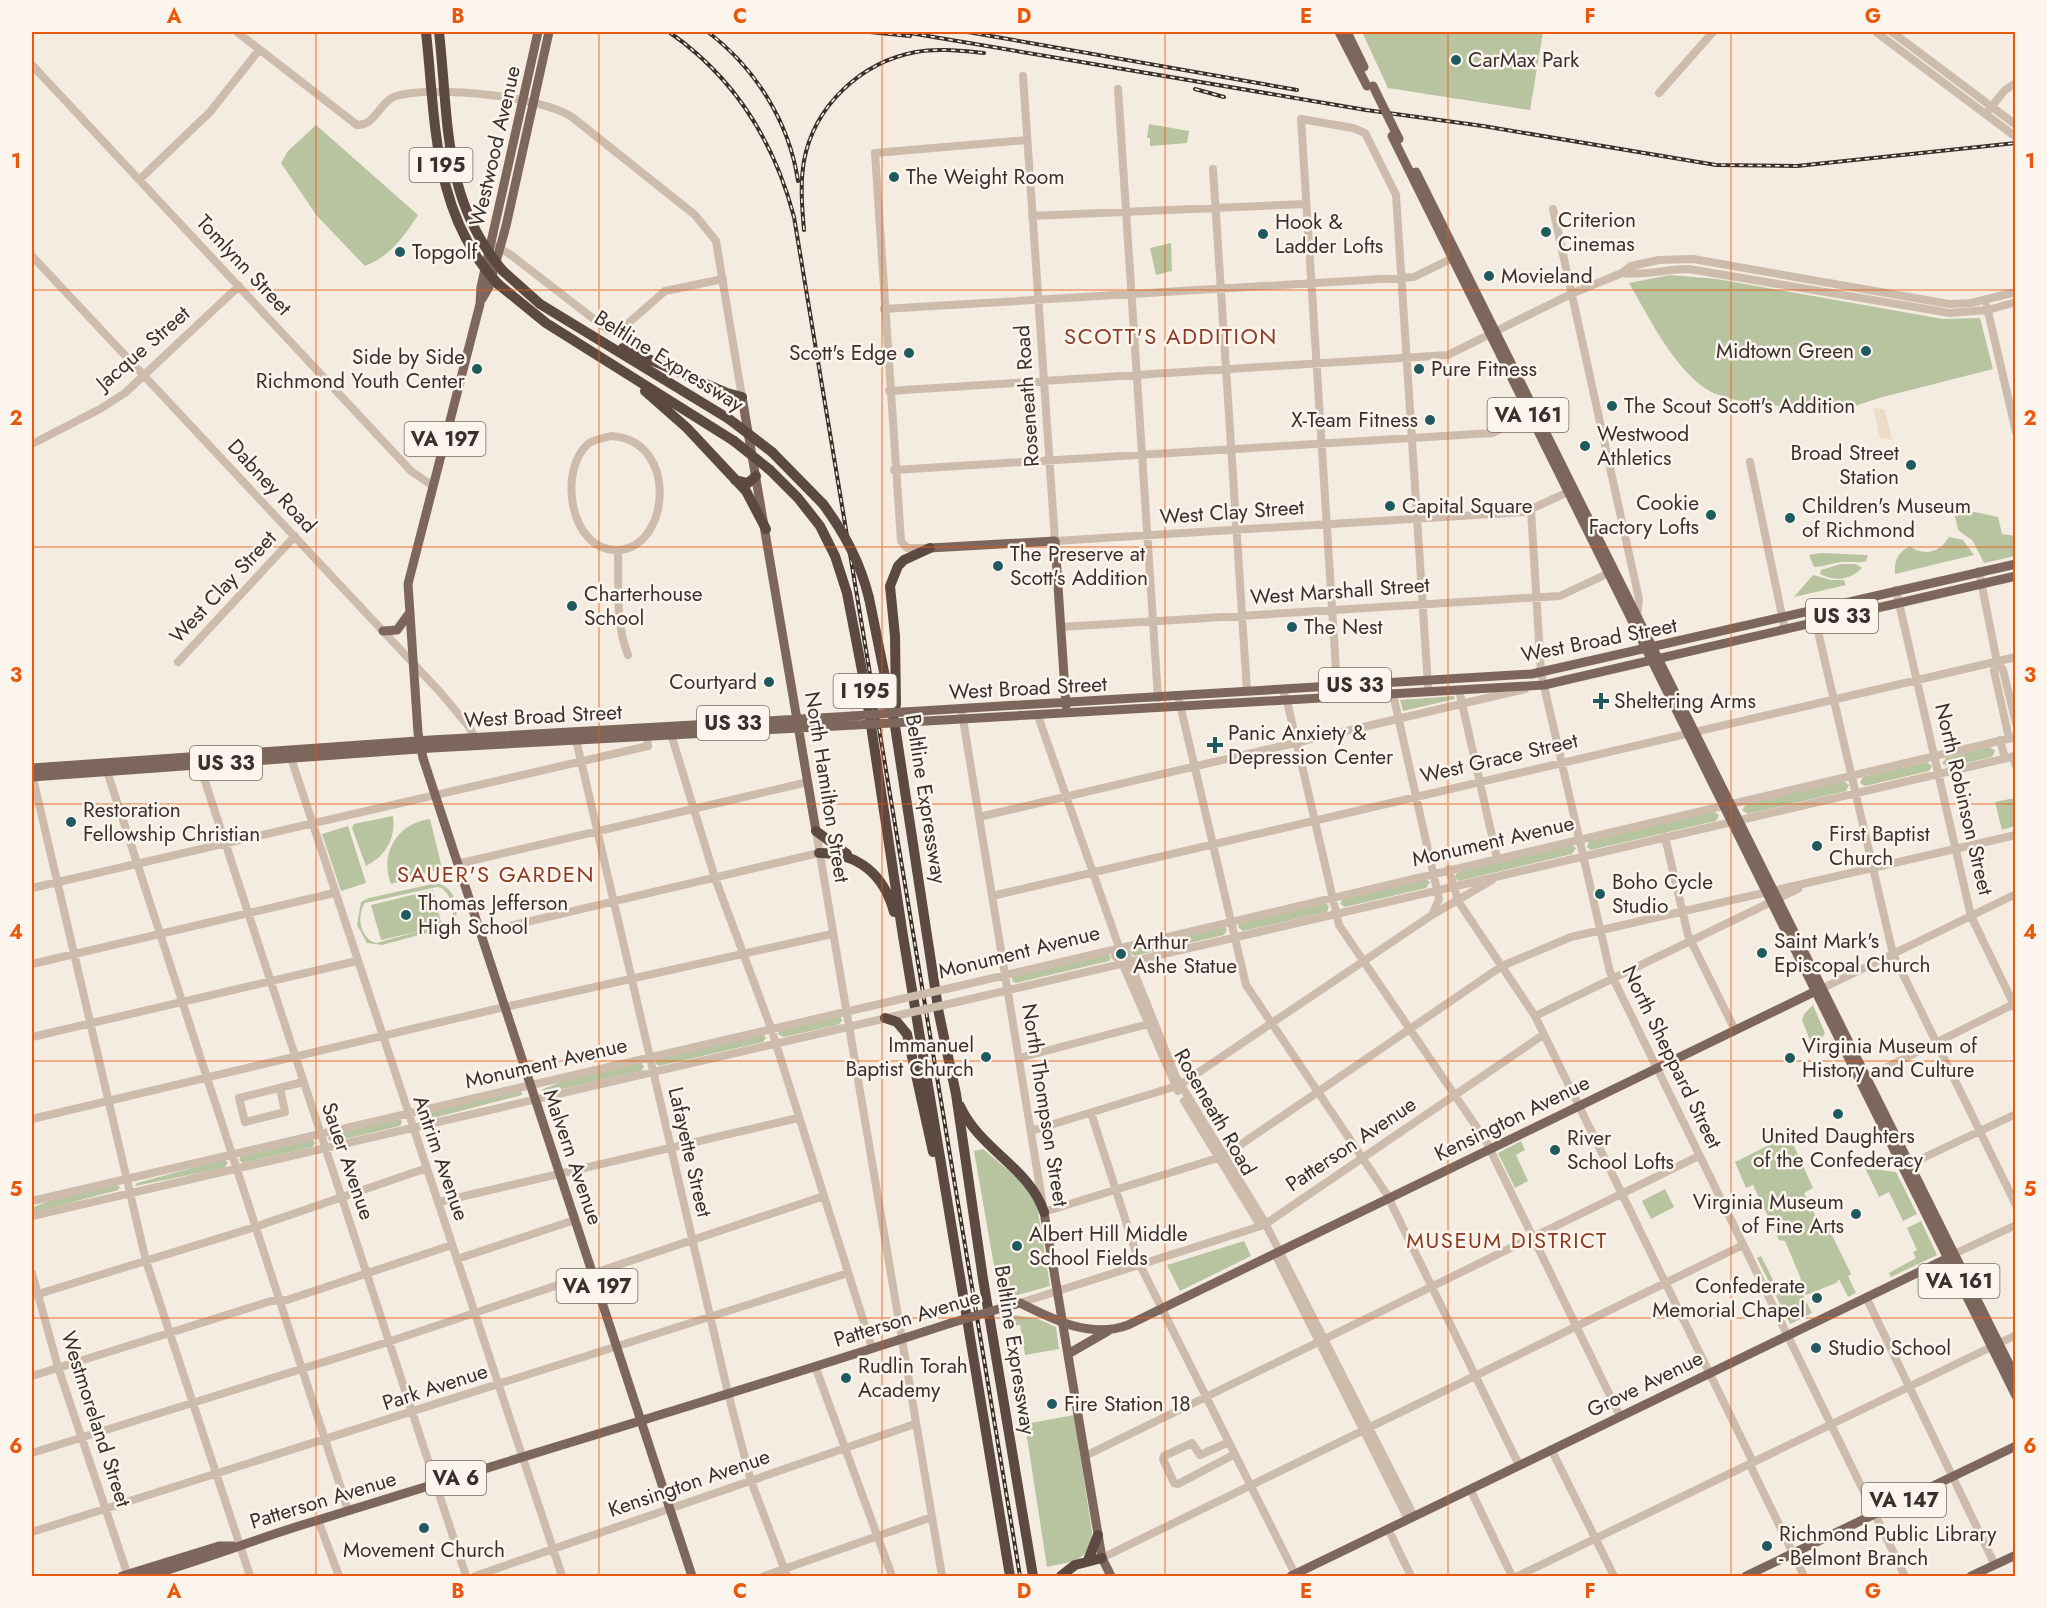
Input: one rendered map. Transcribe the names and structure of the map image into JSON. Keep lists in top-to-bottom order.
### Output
{
  "streets": {
    "highway": ["I 195", "Beltline Expressway"],
    "main road": [
      "Westwood Avenue",
      "Roseneath Road",
      "VA 161",
      "VA 197",
      "West Clay Street",
      "US 33",
      "West Broad Street",
      "North Hamilton Street",
      "North Thompson Street",
      "Kensington Avenue",
      "Patterson Avenue",
      "Malvern Avenue",
      "Grove Avenue",
      "VA 6",
      "VA 147"
    ],
    "street": [
      "Tomlynn Street",
      "Jacque Street",
      "Dabney Road",
      "West Marshall Street",
      "West Grace Street",
      "North Robinson Street",
      "Monument Avenue",
      "North Sheppard Street",
      "Lafayette Street",
      "Antrim Avenue",
      "Sauer Avenue",
      "Park Avenue",
      "Westmoreland Street"
    ]
  },
  "crossings": [
    ["Westwood Avenue", "Tomlynn Street"],
    ["Westwood Avenue", "Dabney Road"],
    ["Westwood Avenue", "West Broad Street"],
    ["Westwood Avenue", "North Hamilton Street"],
    ["Westwood Avenue", "Malvern Avenue"],
    ["Tomlynn Street", "Jacque Street"],
    ["Jacque Street", "Dabney Road"],
    ["Roseneath Road", "West Clay Street"],
    ["Roseneath Road", "West Marshall Street"],
    ["Roseneath Road", "West Broad Street"],
    ["Roseneath Road", "West Grace Street"],
    ["Roseneath Road", "Monument Avenue"],
    ["Roseneath Road", "Kensington Avenue"],
    ["Roseneath Road", "Patterson Avenue"],
    ["Roseneath Road", "Grove Avenue"],
    ["VA 161", "West Clay Street"],
    ["VA 161", "West Marshall Street"],
    ["VA 161", "West Broad Street"],
    ["VA 161", "West Grace Street"],
    ["VA 161", "Monument Avenue"],
    ["VA 161", "Kensington Avenue"],
    ["VA 161", "Grove Avenue"],
    ["Dabney Road", "West Clay Street"],
    ["Dabney Road", "West Broad Street"],
    ["West Clay Street", "North Sheppard Street"],
    ["West Marshall Street", "North Sheppard Street"],
    ["West Broad Street", "North Hamilton Street"],
    ["West Broad Street", "North Robinson Street"],
    ["West Broad Street", "North Sheppard Street"],
    ["West Broad Street", "North Thompson Street"],
    ["West Broad Street", "Lafayette Street"],
    ["West Broad Street", "Malvern Avenue"],
    ["West Broad Street", "Antrim Avenue"],
    ["West Broad Street", "Sauer Avenue"],
    ["West Grace Street", "North Robinson Street"],
    ["West Grace Street", "North Sheppard Street"],
    ["West Grace Street", "North Thompson Street"],
    ["North Hamilton Street", "Monument Avenue"],
    ["North Hamilton Street", "Kensington Avenue"],
    ["North Hamilton Street", "Patterson Avenue"],
    ["North Robinson Street", "Monument Avenue"],
    ["North Robinson Street", "Kensington Avenue"],
    ["Monument Avenue", "North Sheppard Street"],
    ["Monument Avenue", "North Thompson Street"],
    ["Monument Avenue", "Lafayette Street"],
    ["Monument Avenue", "Malvern Avenue"],
    ["Monument Avenue", "Antrim Avenue"],
    ["Monument Avenue", "Sauer Avenue"],
    ["North Sheppard Street", "Kensington Avenue"],
    ["North Sheppard Street", "Grove Avenue"],
    ["North Sheppard Street", "VA 147"],
    ["North Thompson Street", "Kensington Avenue"],
    ["North Thompson Street", "Patterson Avenue"],
    ["Kensington Avenue", "Patterson Avenue"],
    ["Kensington Avenue", "Lafayette Street"],
    ["Kensington Avenue", "Malvern Avenue"],
    ["Kensington Avenue", "Antrim Avenue"],
    ["Patterson Avenue", "Lafayette Street"],
    ["Patterson Avenue", "Malvern Avenue"],
    ["Patterson Avenue", "Antrim Avenue"],
    ["Patterson Avenue", "Sauer Avenue"],
    ["Patterson Avenue", "Westmoreland Street"],
    ["Lafayette Street", "Park Avenue"],
    ["Malvern Avenue", "Park Avenue"],
    ["Antrim Avenue", "Park Avenue"],
    ["Sauer Avenue", "Park Avenue"],
    ["Park Avenue", "Westmoreland Street"]
  ],
  "districts": ["SCOTT'S ADDITION", "SAUER'S GARDEN", "MUSEUM DISTRICT"],
  "places": {
    "other": [
      "CarMax Park",
      "The Weight Room",
      "Criterion Cinemas",
      "Hook & Ladder Lofts",
      "Topgolf",
      "Movieland",
      "Midtown Green",
      "Scott's Edge",
      "Side by Side Richmond Youth Center",
      "Pure Fitness",
      "The Scout Scott's Addition",
      "X-Team Fitness",
      "Westwood Athletics",
      "Broad Street Station",
      "Capital Square",
      "Cookie Factory Lofts",
      "Children's Museum of Richmond",
      "The Preserve at Scott's Addition",
      "Charterhouse School",
      "The Nest",
      "Courtyard",
      "Restoration Fellowship Christian",
      "First Baptist Church",
      "Boho Cycle Studio",
      "Thomas Jefferson High School",
      "Saint Mark's Episcopal Church",
      "Arthur Ashe Statue",
      "Immanuel Baptist Church",
      "Virginia Museum of History and Culture",
      "United Daughters of the Confederacy",
      "River School Lofts",
      "Virginia Museum of Fine Arts",
      "Albert Hill Middle School Fields",
      "Confederate Memorial Chapel",
      "Studio School",
      "Rudlin Torah Academy",
      "Fire Station 18",
      "Movement Church",
      "Richmond Public Library - Belmont Branch"
    ],
    "health": ["Sheltering Arms", "Panic Anxiety & Depression Center"]
  },
  "grid": {
    "columns": [
      "A",
      "B",
      "C",
      "D",
      "E",
      "F",
      "G"
    ],
    "rows": [
      "1",
      "2",
      "3",
      "4",
      "5",
      "6"
    ]
  }
}
